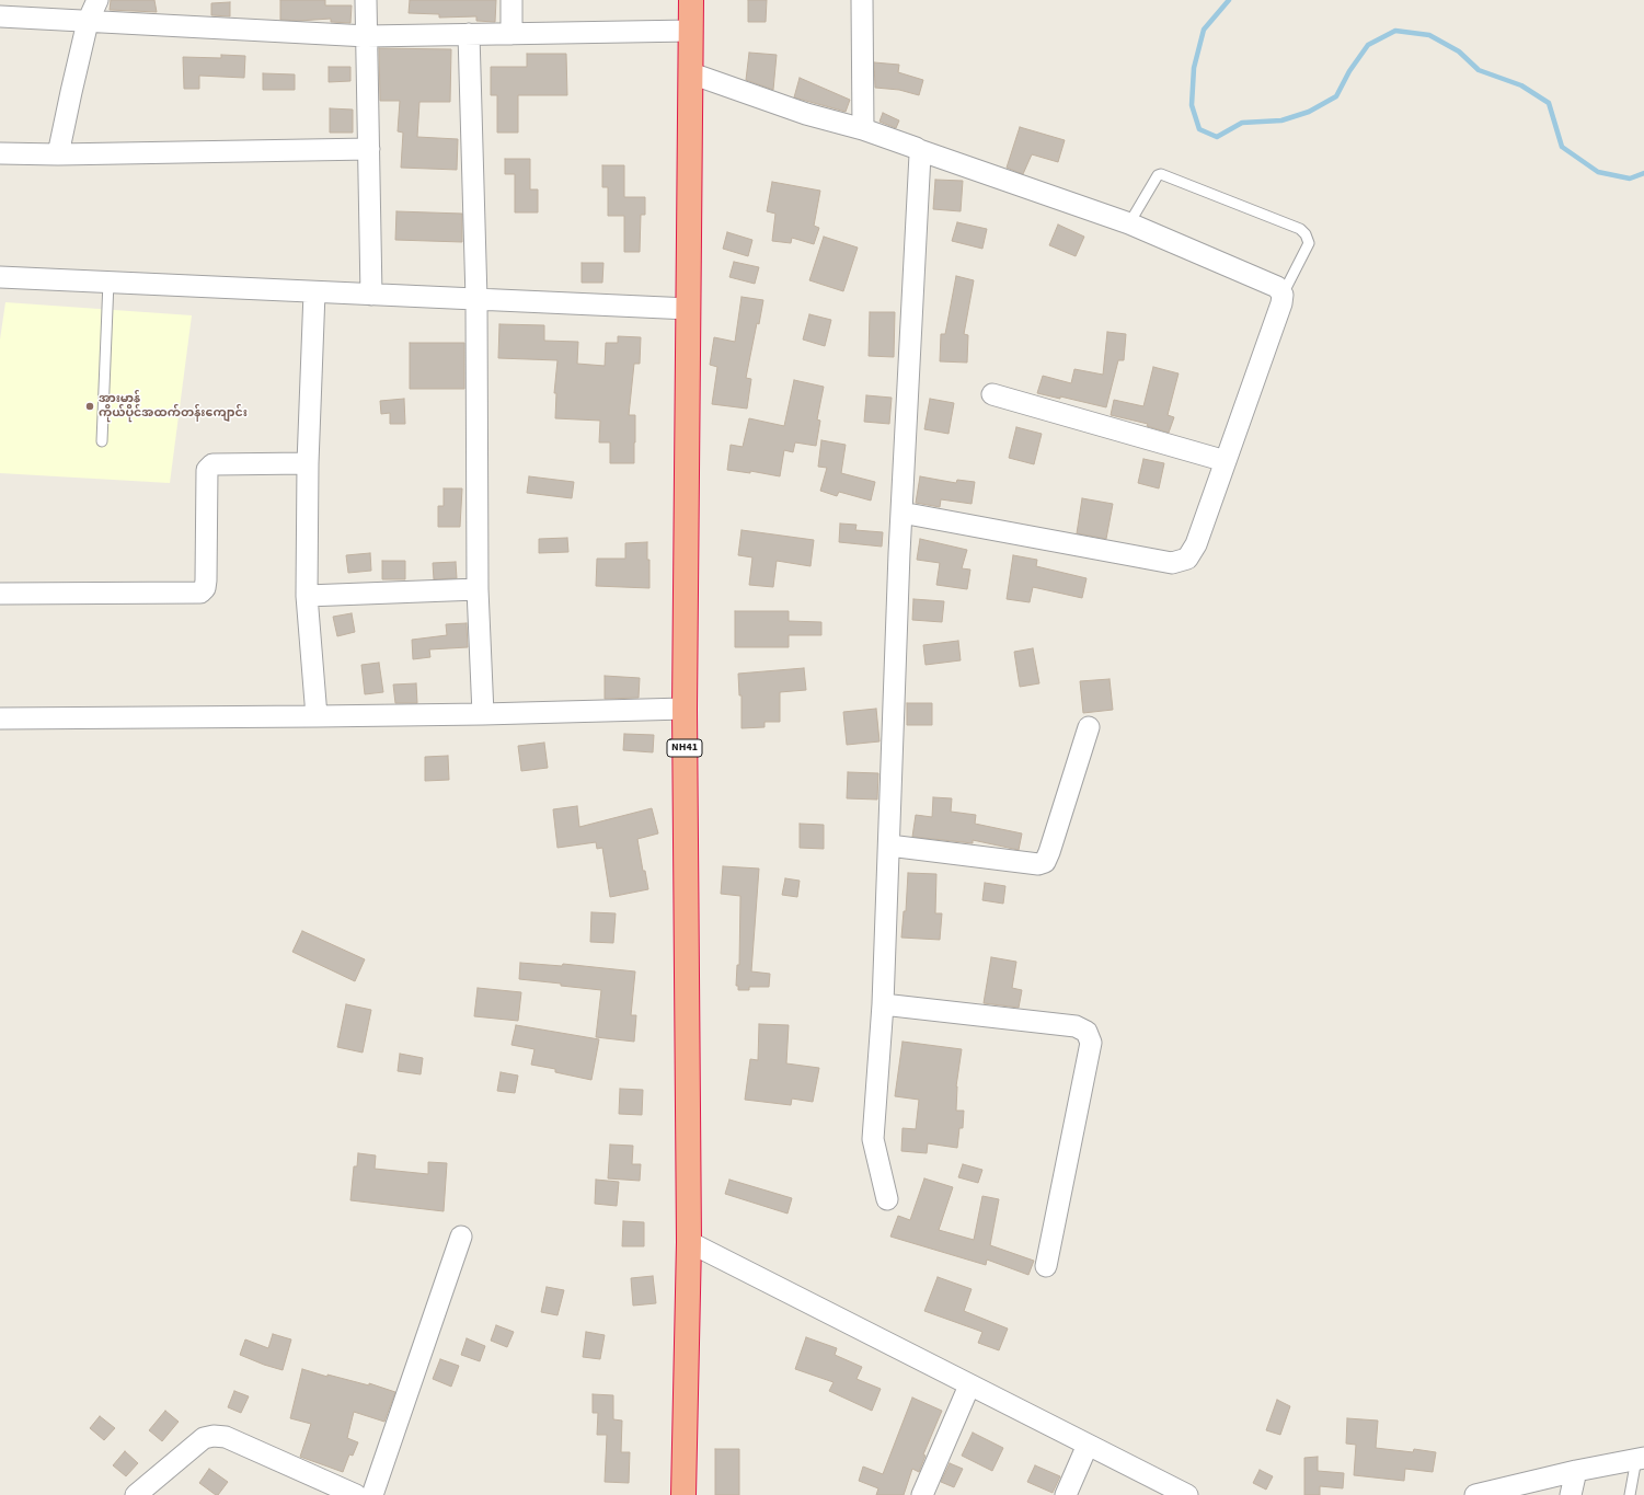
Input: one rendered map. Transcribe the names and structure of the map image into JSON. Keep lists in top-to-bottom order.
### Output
{
  "streets": {
    "highway": ["NH41"]
  },
  "places": ["အားမာန် ကိုယ်ပိုင်အထက်တန်းကျောင်း"]
}
